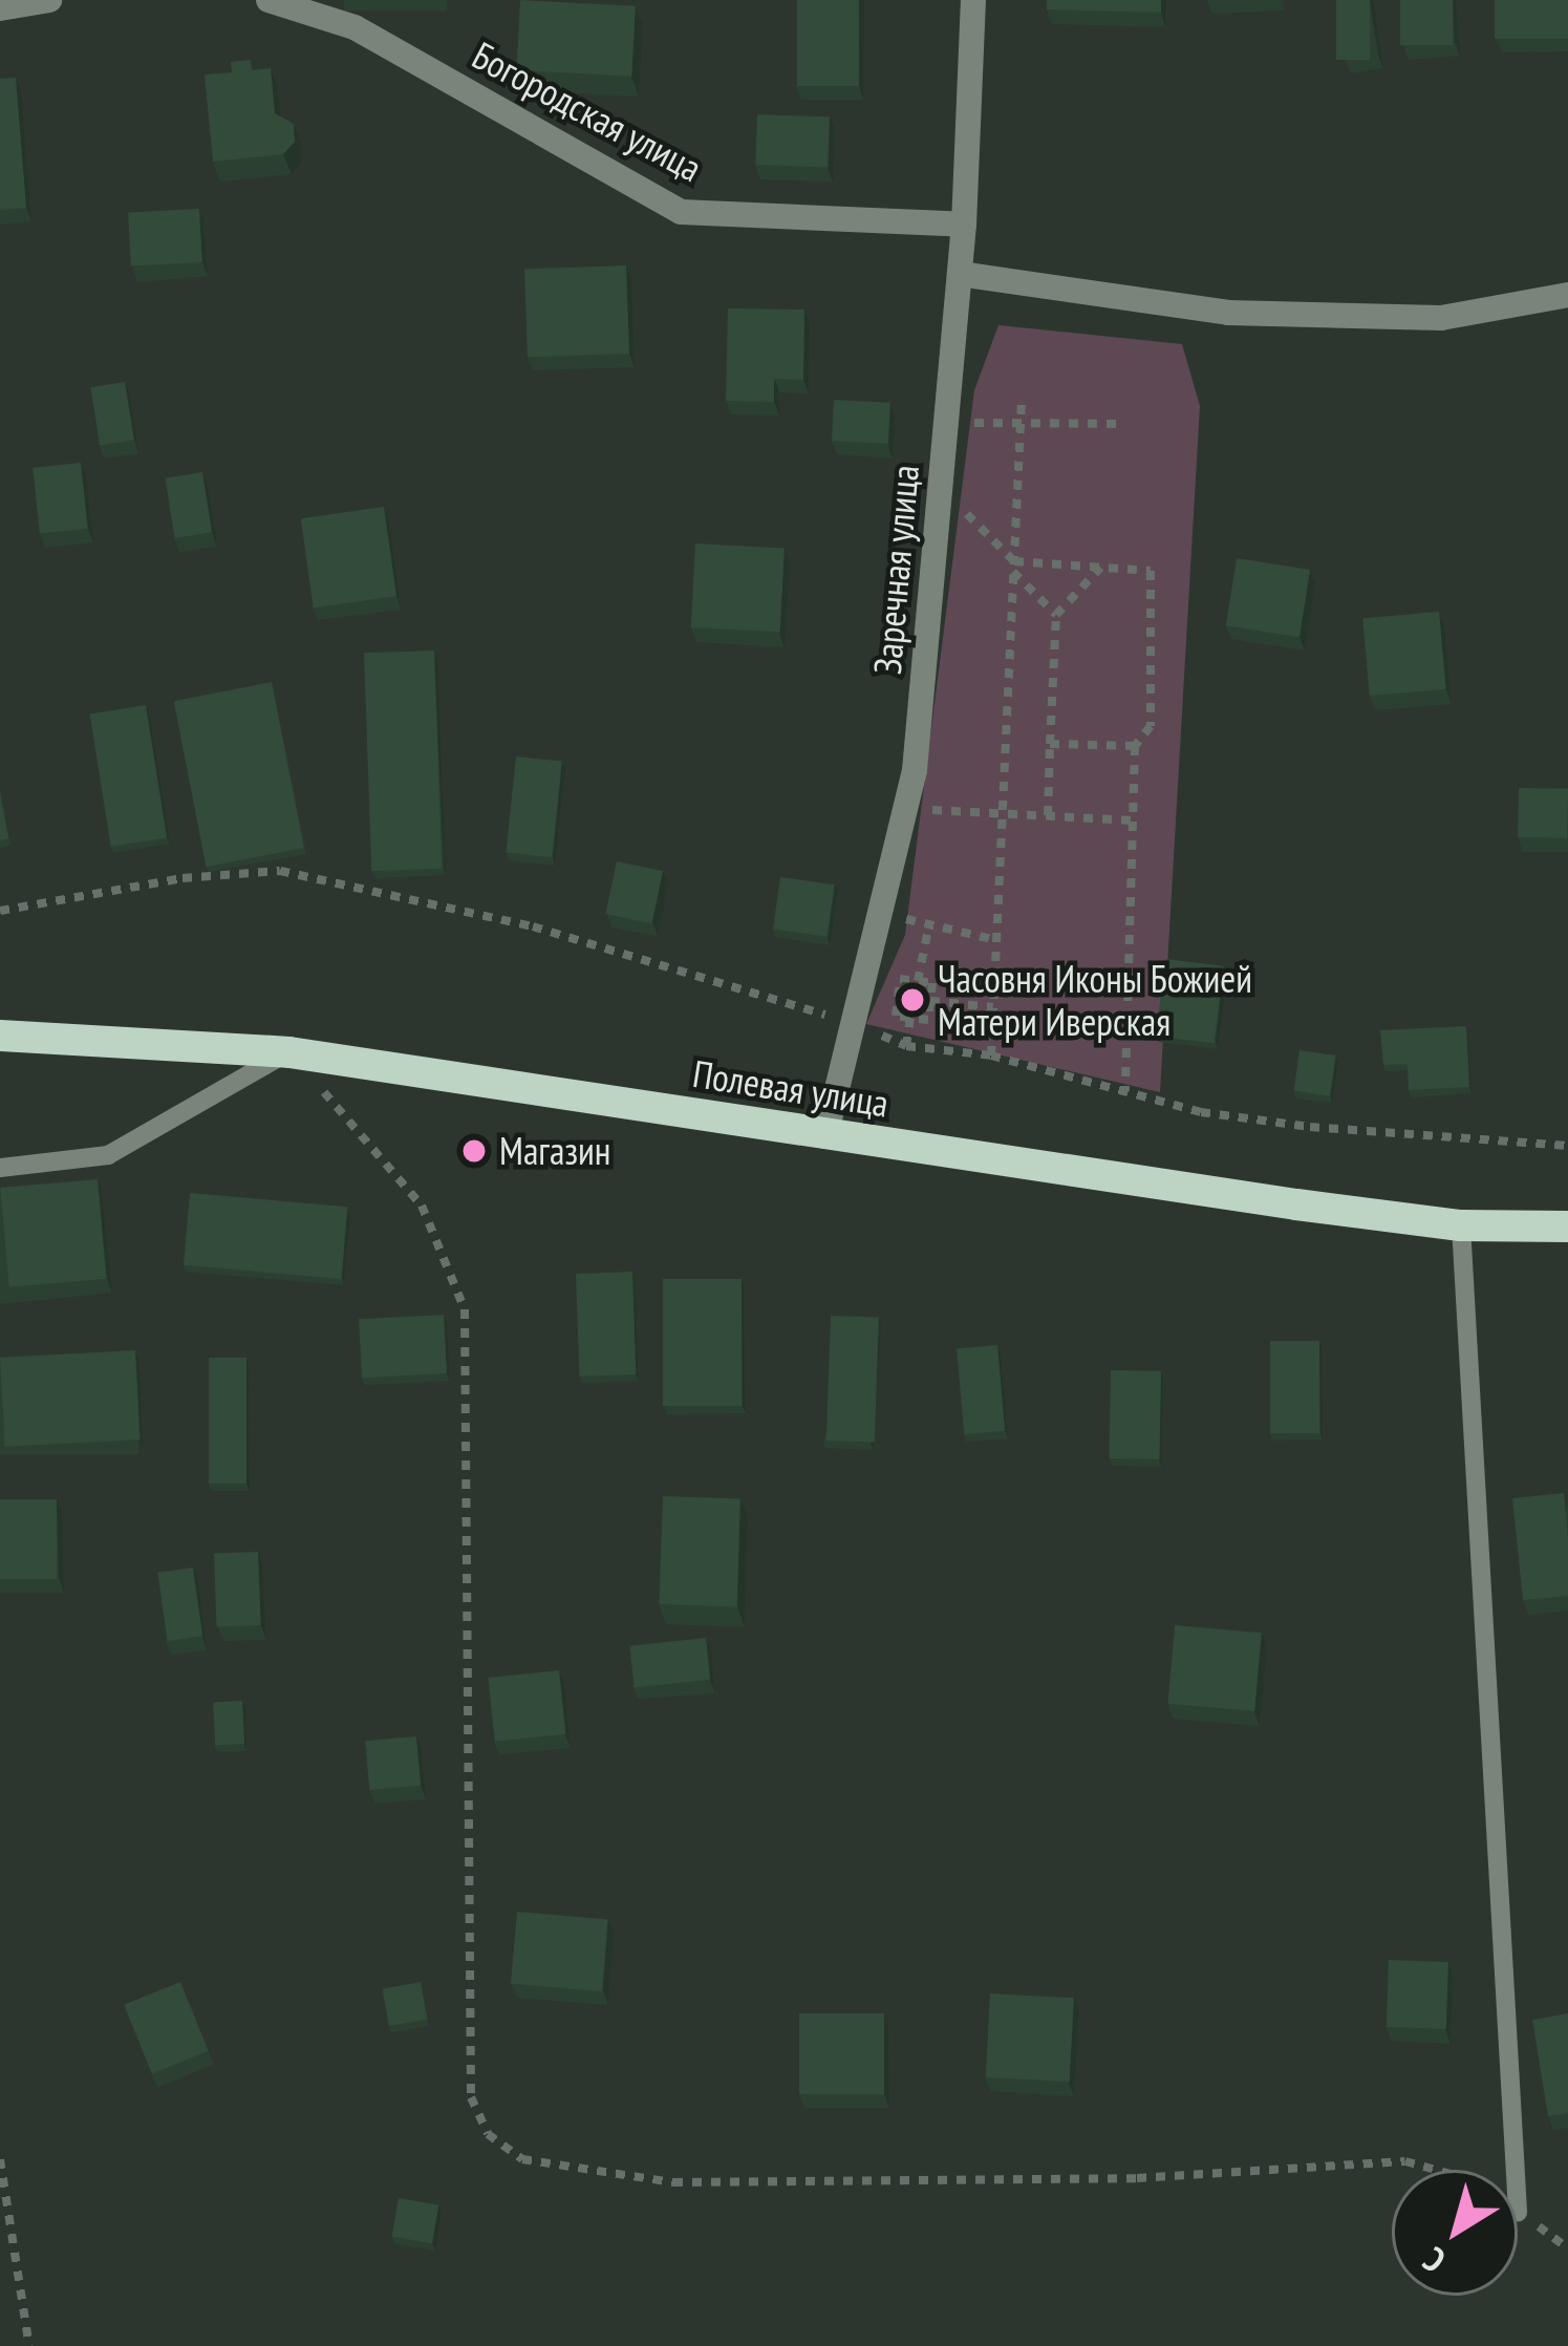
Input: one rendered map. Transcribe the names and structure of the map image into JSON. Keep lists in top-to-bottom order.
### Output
{
  "streets": {
    "main road": ["Полевая улица"],
    "street": ["Богородская улица", "Заречная улица"]
  },
  "crossings": [
    ["Богородская улица", "Заречная улица"],
    ["Заречная улица", "Полевая улица"]
  ],
  "places": ["Часовня Иконы Божией Матери Иверская", "Магазин"],
  "north": "bottom left"
}
